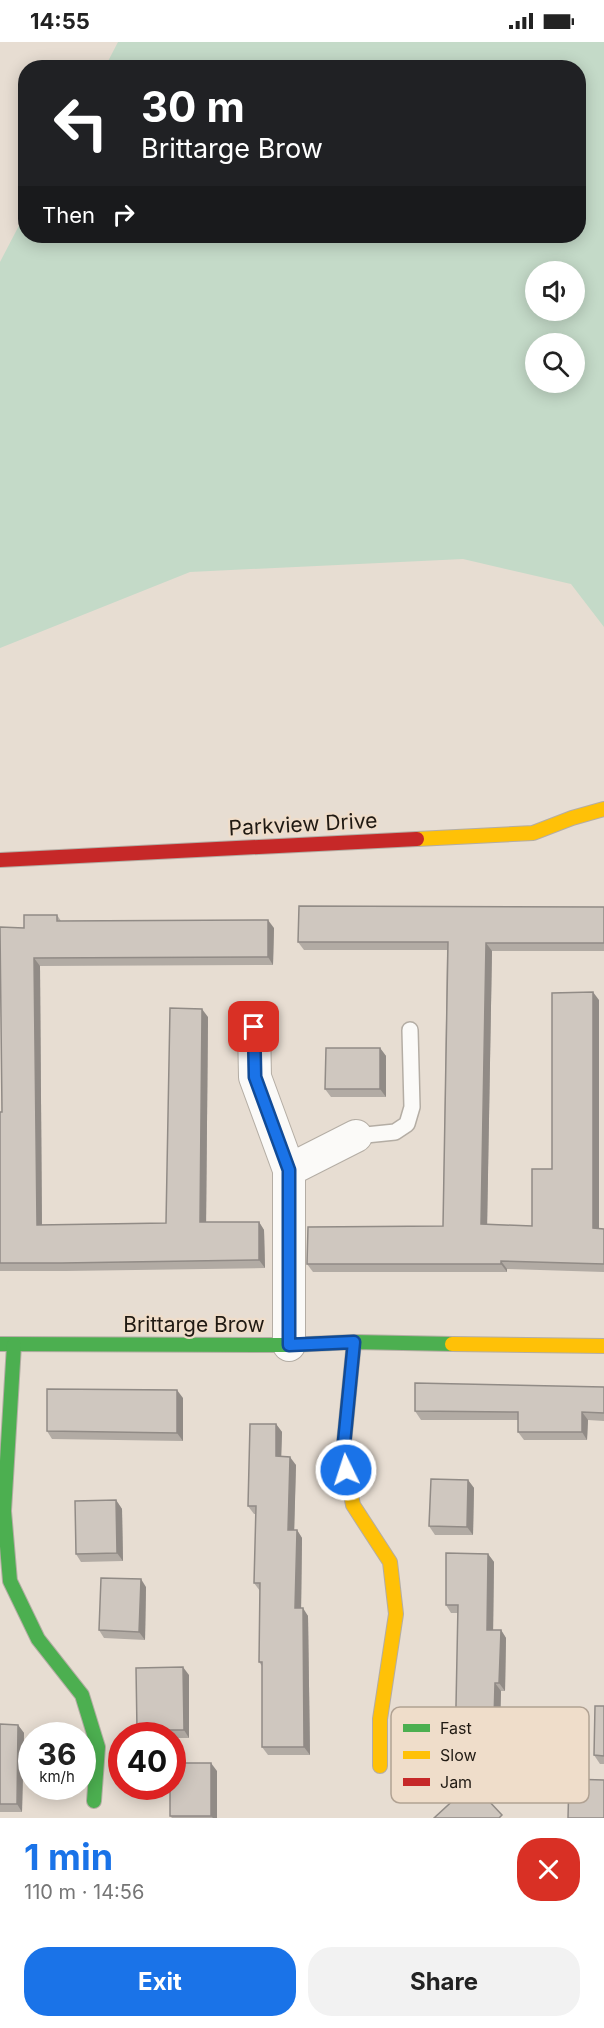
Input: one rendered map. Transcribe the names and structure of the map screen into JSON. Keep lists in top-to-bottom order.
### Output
{
  "streets": {
    "street": ["Parkview Drive", "Brittarge Brow"]
  },
  "legend": ["Fast", "Slow", "Jam"],
  "page": {
    "status": "14:55",
    "turn": ["30 m", "Brittarge Brow"],
    "then": "Then",
    "speed": "36 km/h",
    "limit": "40",
    "heading": ["1 min", "110 m · 14:56"],
    "buttons": ["Exit", "Share"]
  }
}
